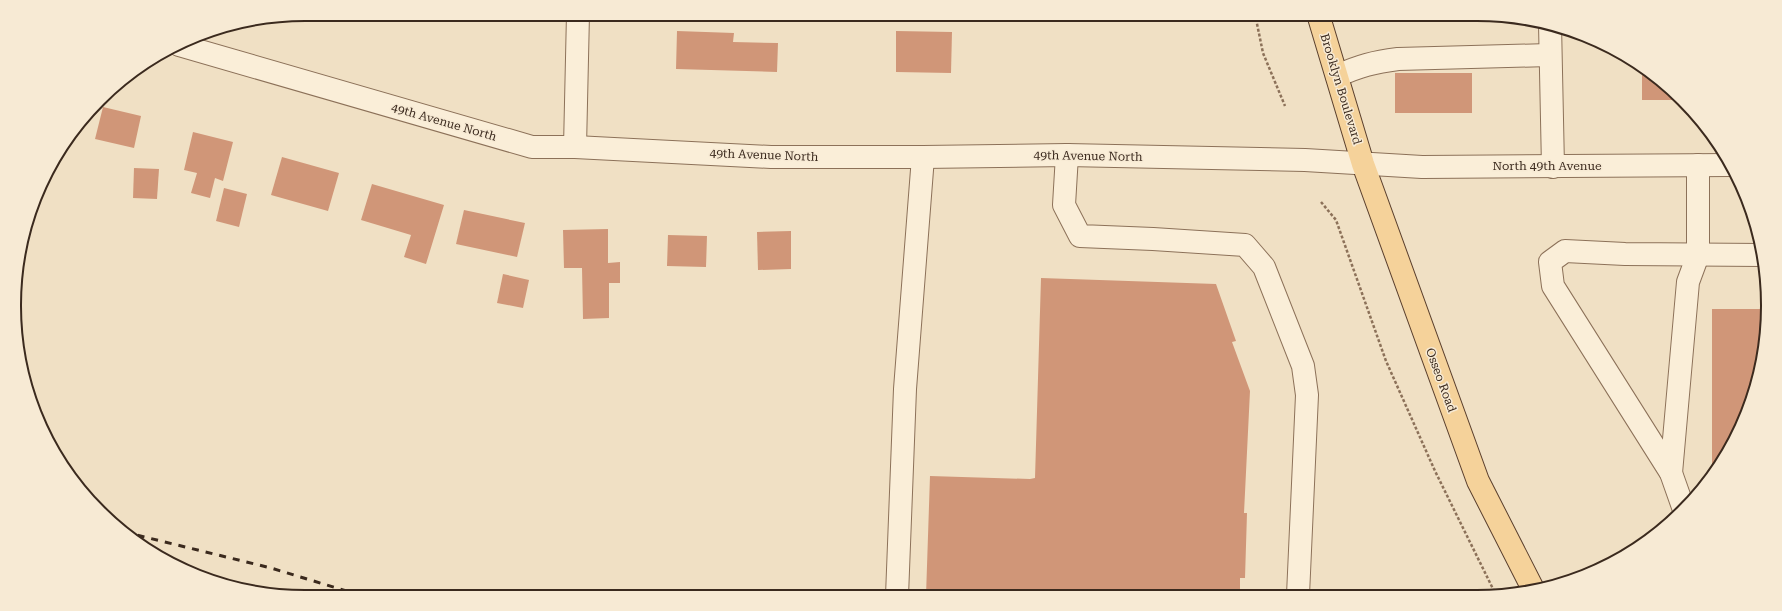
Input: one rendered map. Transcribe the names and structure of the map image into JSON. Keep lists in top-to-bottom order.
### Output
{
  "streets": {
    "main road": ["Brooklyn Boulevard", "Osseo Road"],
    "street": ["49th Avenue North", "North 49th Avenue"]
  },
  "crossings": [
    ["Brooklyn Boulevard", "49th Avenue North"],
    ["Brooklyn Boulevard", "North 49th Avenue"],
    ["Brooklyn Boulevard", "Osseo Road"],
    ["49th Avenue North", "North 49th Avenue"],
    ["49th Avenue North", "Osseo Road"],
    ["North 49th Avenue", "Osseo Road"]
  ]
}
